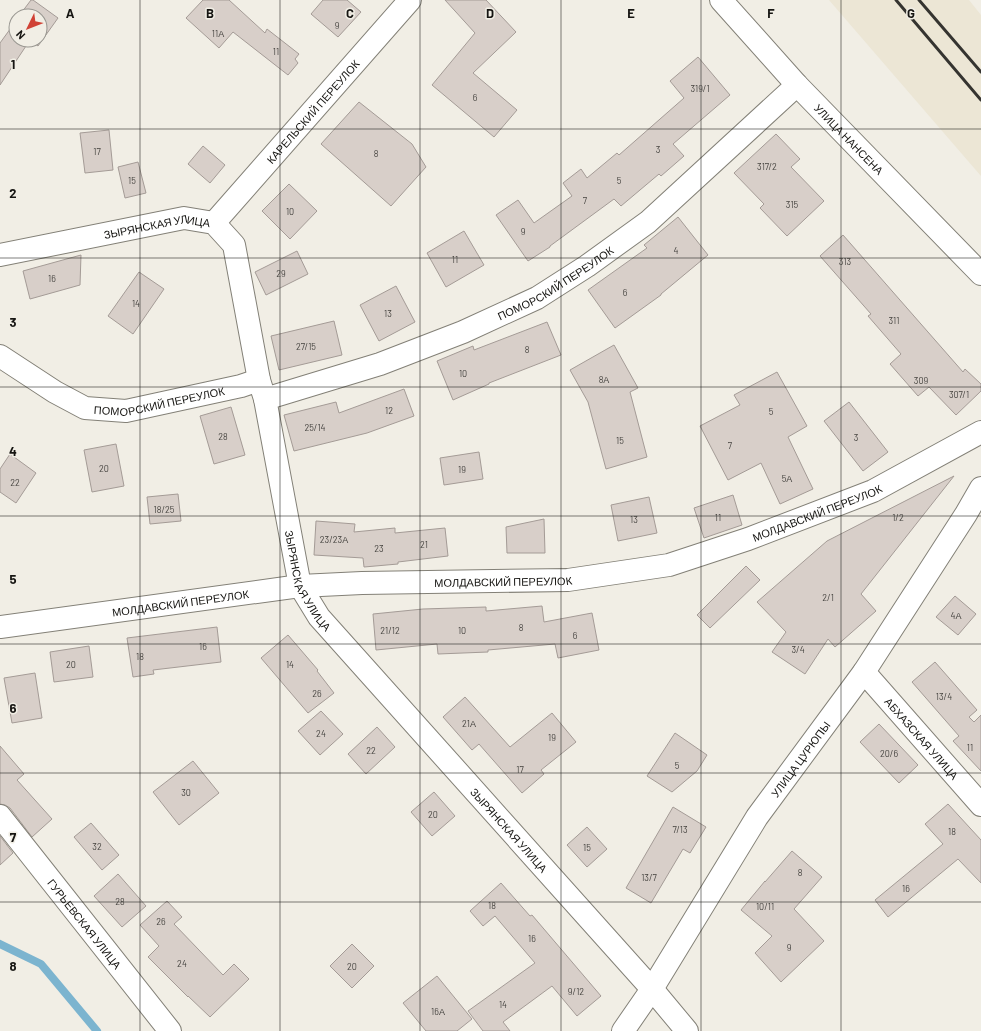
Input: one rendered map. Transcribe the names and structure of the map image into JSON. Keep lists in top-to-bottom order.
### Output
{
  "streets": {
    "street": [
      "КАРЕЛЬСКИЙ ПЕРЕУЛОК",
      "УЛИЦА НАНСЕНА",
      "ЗЫРЯНСКАЯ УЛИЦА",
      "ПОМОРСКИЙ ПЕРЕУЛОК",
      "МОЛДАВСКИЙ ПЕРЕУЛОК",
      "АБХАЗСКАЯ УЛИЦА",
      "УЛИЦА ЦУРЮПЫ",
      "ГУРЬЕВСКАЯ УЛИЦА"
    ]
  },
  "crossings": [
    ["КАРЕЛЬСКИЙ ПЕРЕУЛОК", "ЗЫРЯНСКАЯ УЛИЦА"],
    ["УЛИЦА НАНСЕНА", "ПОМОРСКИЙ ПЕРЕУЛОК"],
    ["ЗЫРЯНСКАЯ УЛИЦА", "ПОМОРСКИЙ ПЕРЕУЛОК"],
    ["ЗЫРЯНСКАЯ УЛИЦА", "МОЛДАВСКИЙ ПЕРЕУЛОК"],
    ["ЗЫРЯНСКАЯ УЛИЦА", "УЛИЦА ЦУРЮПЫ"],
    ["АБХАЗСКАЯ УЛИЦА", "УЛИЦА ЦУРЮПЫ"]
  ],
  "house_numbers": [
    "9",
    "11А",
    "11",
    "319/1",
    "6",
    "3",
    "17",
    "8",
    "317/2",
    "15",
    "5",
    "7",
    "315",
    "10",
    "9",
    "4",
    "11",
    "313",
    "29",
    "16",
    "6",
    "14",
    "13",
    "311",
    "27/15",
    "8",
    "10",
    "8А",
    "309",
    "307/1",
    "12",
    "5",
    "25/14",
    "28",
    "3",
    "15",
    "7",
    "20",
    "19",
    "5А",
    "22",
    "18/25",
    "11",
    "1/2",
    "13",
    "23/23А",
    "21",
    "23",
    "2/1",
    "4А",
    "8",
    "21/12",
    "10",
    "6",
    "16",
    "3/4",
    "18",
    "20",
    "14",
    "26",
    "13/4",
    "21А",
    "24",
    "19",
    "11",
    "22",
    "20/6",
    "5",
    "17",
    "30",
    "20",
    "7/13",
    "18",
    "32",
    "15",
    "8",
    "13/7",
    "16",
    "28",
    "18",
    "10/11",
    "26",
    "16",
    "9",
    "24",
    "20",
    "9/12",
    "14",
    "16А"
  ],
  "north": "bottom left",
  "grid": {
    "columns": [
      "A",
      "B",
      "C",
      "D",
      "E",
      "F",
      "G"
    ],
    "rows": [
      "1",
      "2",
      "3",
      "4",
      "5",
      "6",
      "7",
      "8"
    ]
  }
}
